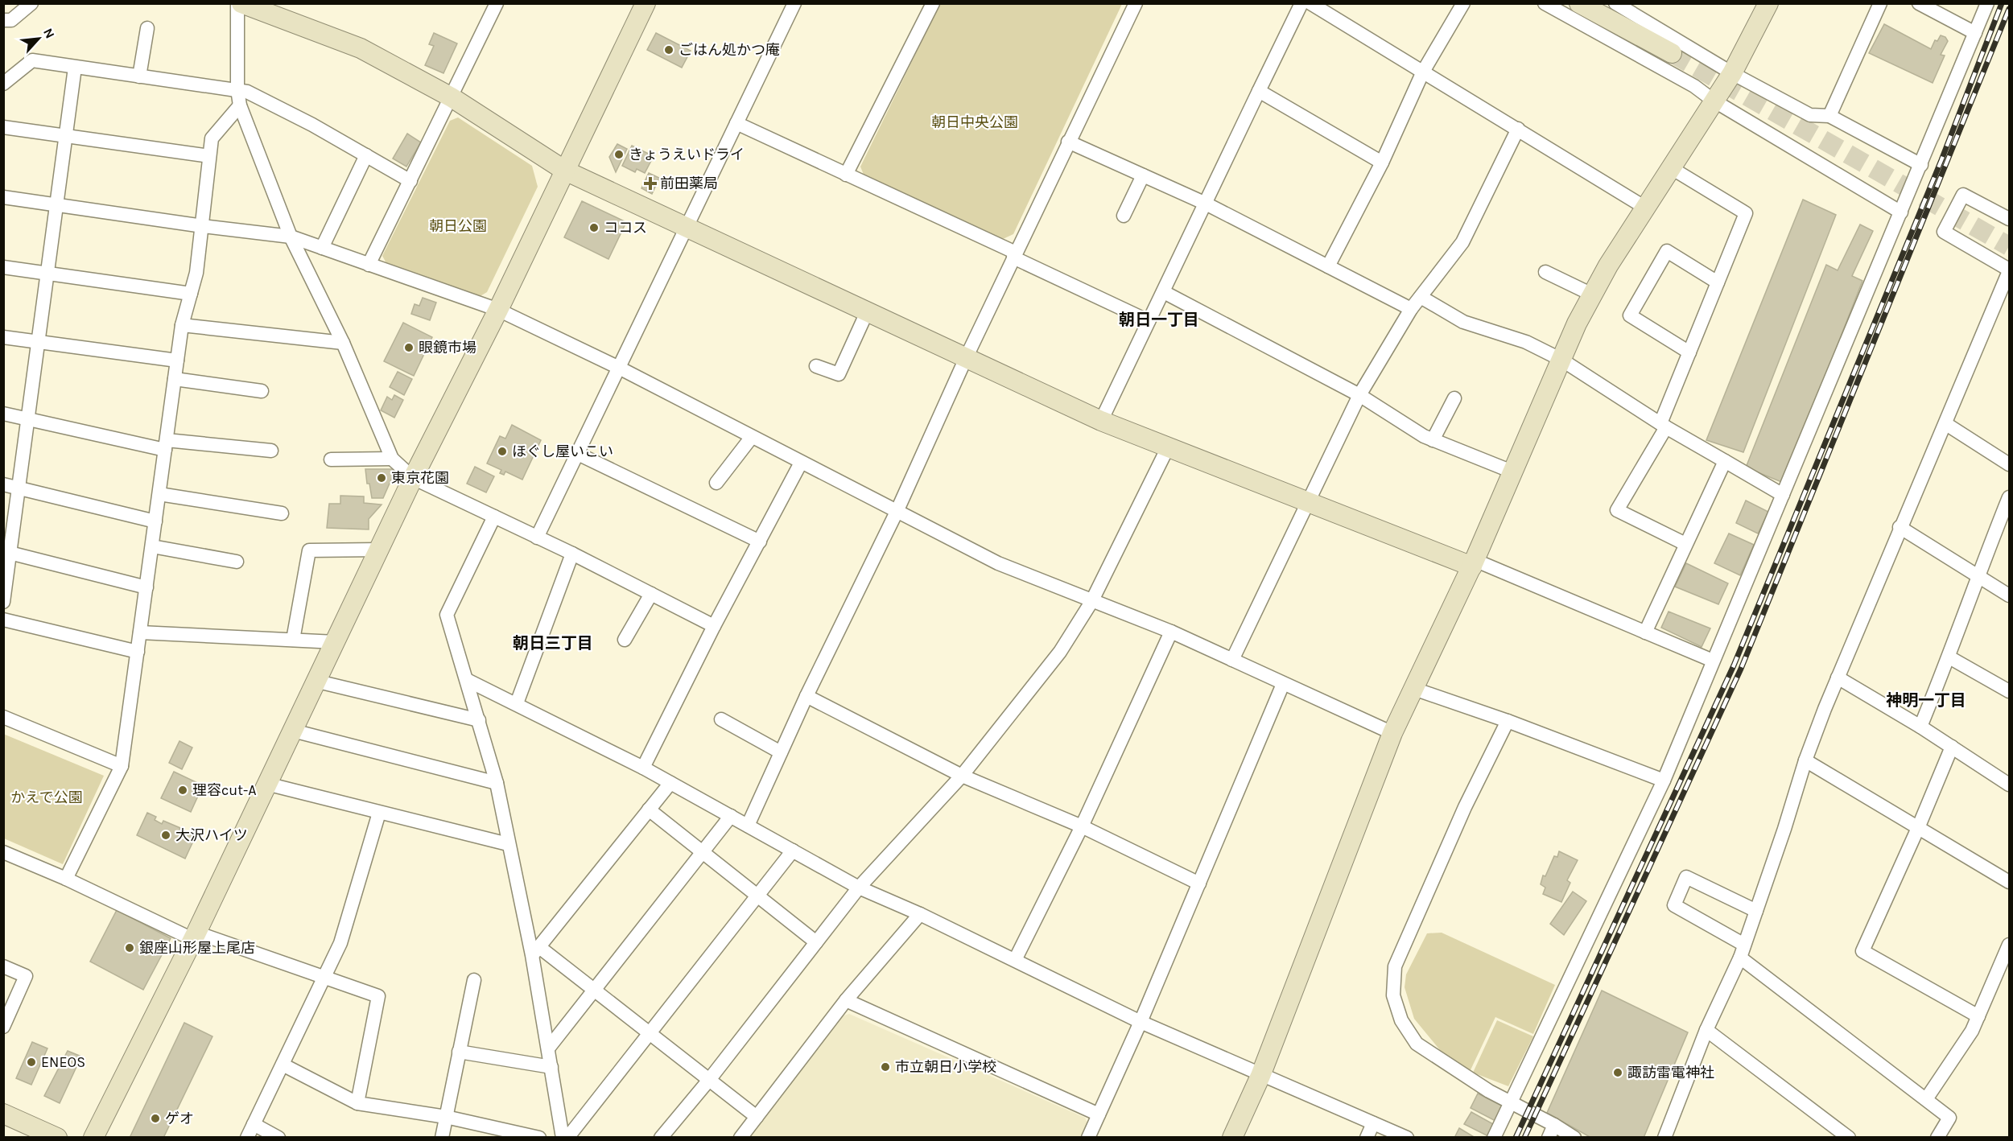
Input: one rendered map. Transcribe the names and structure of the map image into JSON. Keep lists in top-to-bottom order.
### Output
{
  "districts": ["朝日一丁目", "朝日三丁目", "神明一丁目"],
  "parks": ["朝日中央公園", "朝日公園", "かえで公園"],
  "places": {
    "other": [
      "ごはん処かつ庵",
      "きょうえいドライ",
      "ココス",
      "眼鏡市場",
      "ほぐし屋いこい",
      "東京花園",
      "理容cut-A",
      "大沢ハイツ",
      "銀座山形屋上尾店",
      "ENEOS",
      "市立朝日小学校",
      "諏訪雷電神社",
      "ゲオ"
    ],
    "health": ["前田薬局"]
  },
  "north": "top right"
}
